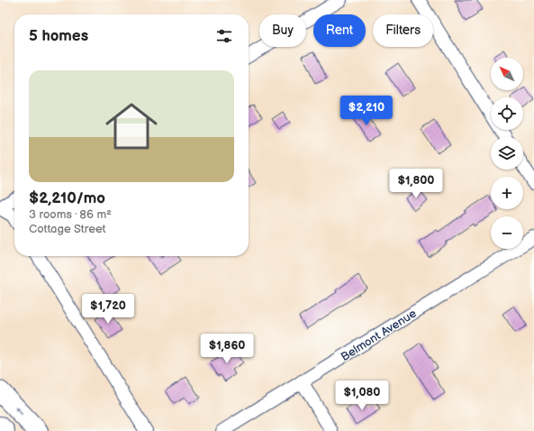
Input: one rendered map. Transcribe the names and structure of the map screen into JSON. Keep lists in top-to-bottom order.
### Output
{
  "streets": {
    "street": ["Belmont Avenue"]
  },
  "north": "top left",
  "page": {
    "chip": ["Buy", "Rent", "Filters"],
    "heading": "5 homes",
    "map_buttons": ["+", "−"],
    "list": [
      {
        "name": "$2,210/mo",
        "note": "3 rooms · 86 m² · Cottage Street"
      }
    ],
    "price": [
      "$2,210",
      "$1,800",
      "$1,720",
      "$1,860",
      "$1,080"
    ]
  }
}
